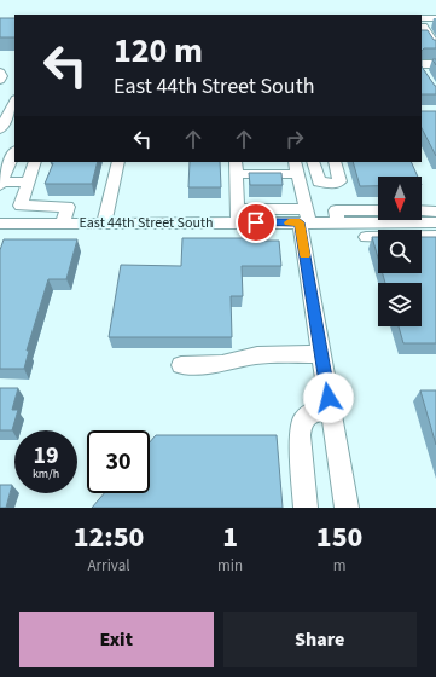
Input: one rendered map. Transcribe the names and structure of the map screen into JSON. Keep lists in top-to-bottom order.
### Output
{
  "streets": {
    "street": ["East 44th Street South"]
  },
  "north": "bottom",
  "page": {
    "turn": ["120 m", "East 44th Street South"],
    "speed": "19 km/h",
    "limit": "30",
    "eta": [
      "12:50",
      "Arrival",
      "1",
      "min",
      "150",
      "m"
    ],
    "buttons": ["Exit", "Share"]
  }
}
